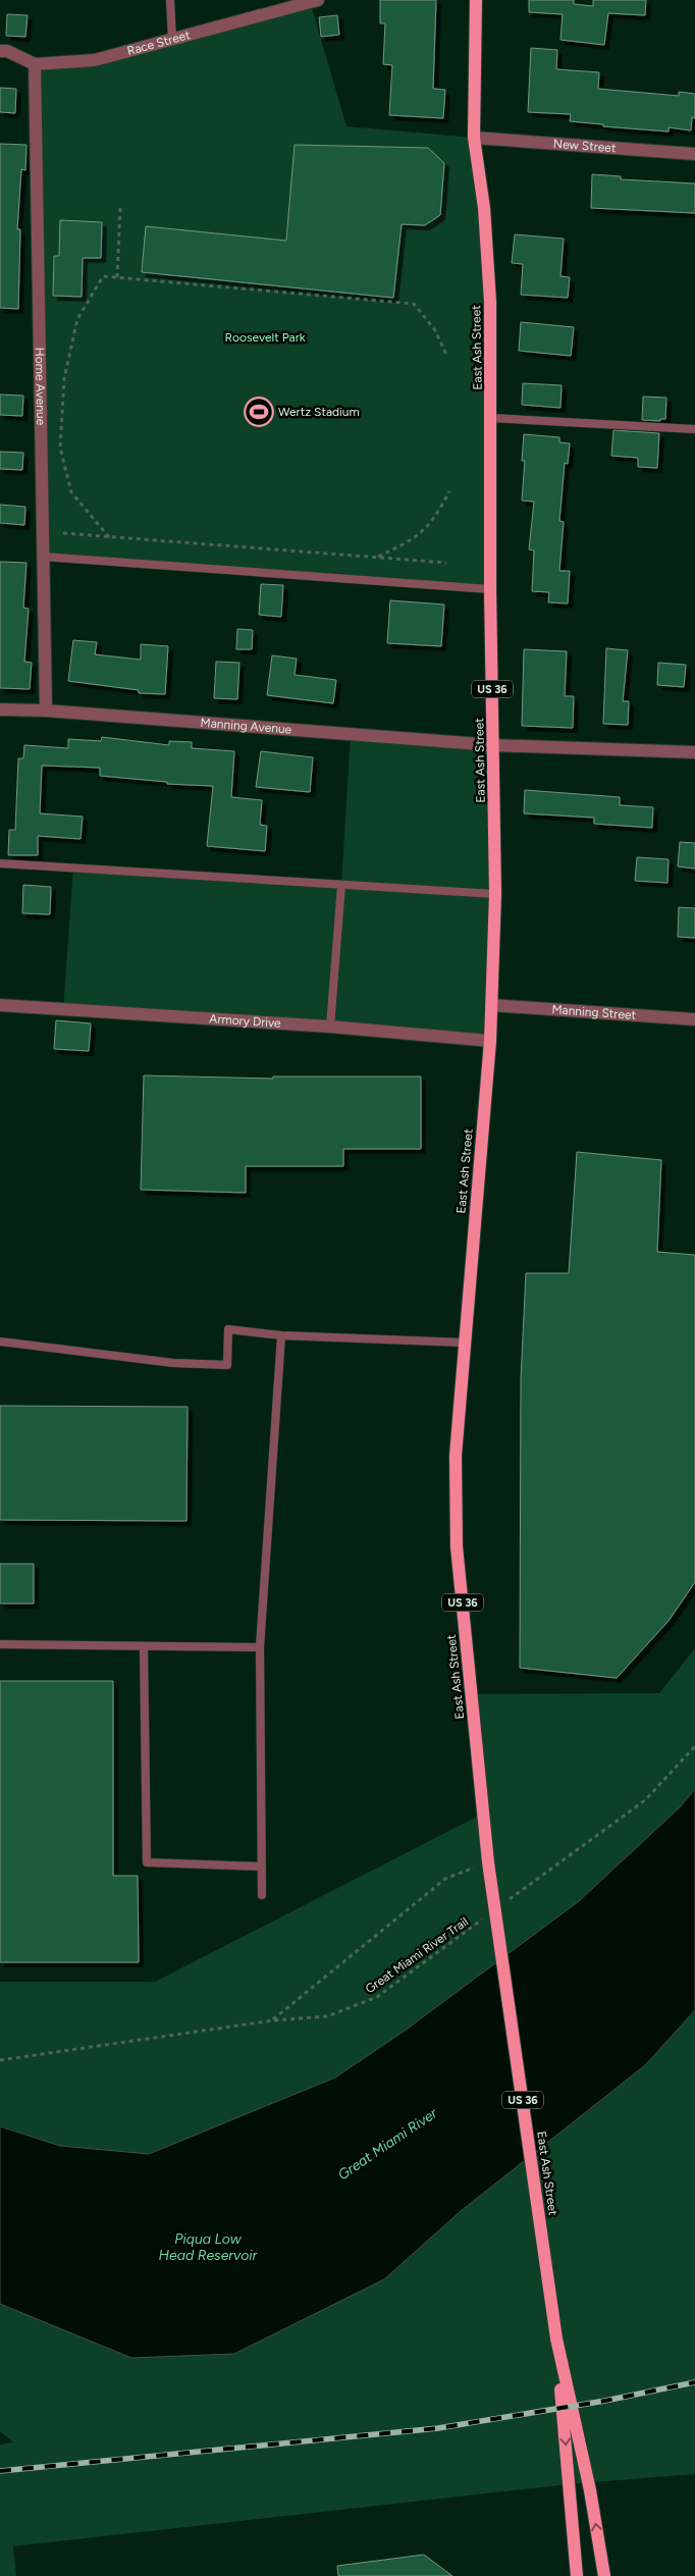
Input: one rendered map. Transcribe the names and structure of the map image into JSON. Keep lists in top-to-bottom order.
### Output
{
  "streets": {
    "main road": ["East Ash Street", "US 36"],
    "street": [
      "Race Street",
      "New Street",
      "Home Avenue",
      "Manning Avenue",
      "Manning Street",
      "Armory Drive"
    ],
    "path": ["Great Miami River Trail"]
  },
  "crossings": [
    ["Race Street", "Home Avenue"],
    ["New Street", "East Ash Street"],
    ["East Ash Street", "Manning Avenue"],
    ["East Ash Street", "Manning Street"],
    ["East Ash Street", "Armory Drive"],
    ["Home Avenue", "Manning Avenue"]
  ],
  "water": ["Great Miami River", "Piqua Low Head Reservoir"],
  "parks": ["Roosevelt Park"],
  "places": {
    "sports": ["Wertz Stadium"]
  }
}
